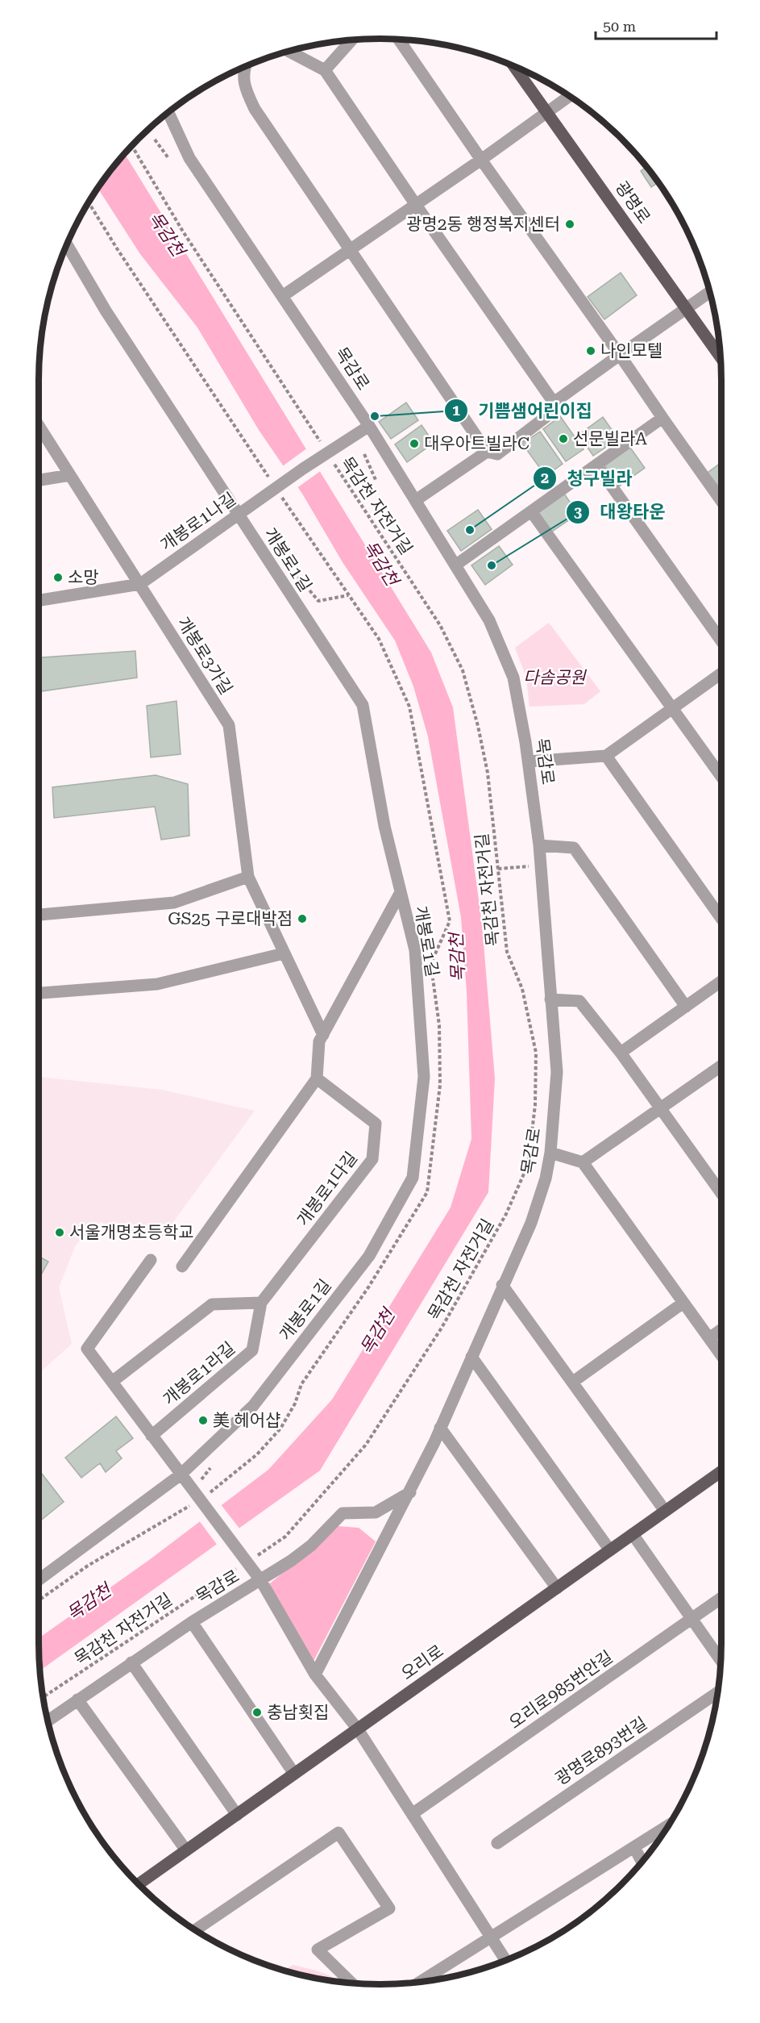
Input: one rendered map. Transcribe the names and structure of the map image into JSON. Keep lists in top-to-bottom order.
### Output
{
  "streets": {
    "main road": ["광명로", "오리로"],
    "street": [
      "목감로",
      "개봉로1나길",
      "개봉로1길",
      "개봉로3가길",
      "개봉로1다길",
      "개봉로1라길",
      "오리로985번안길",
      "광명로893번길"
    ],
    "path": ["목감천 자전거길"]
  },
  "crossings": [
    ["목감로", "개봉로1나길"],
    ["개봉로1나길", "개봉로1길"],
    ["개봉로1나길", "개봉로3가길"],
    ["개봉로1다길", "개봉로1라길"]
  ],
  "water": ["목감천"],
  "parks": ["다솜공원"],
  "places": [
    "광명2동 행정복지센터",
    "나인모텔",
    "기쁨샘어린이집",
    "선문빌라A",
    "대우아트빌라C",
    "청구빌라",
    "대왕타운",
    "소망",
    "GS25 구로대박점",
    "서울개명초등학교",
    "美 헤어샵",
    "충남횟집"
  ],
  "scale_bar": "50 m"
}
